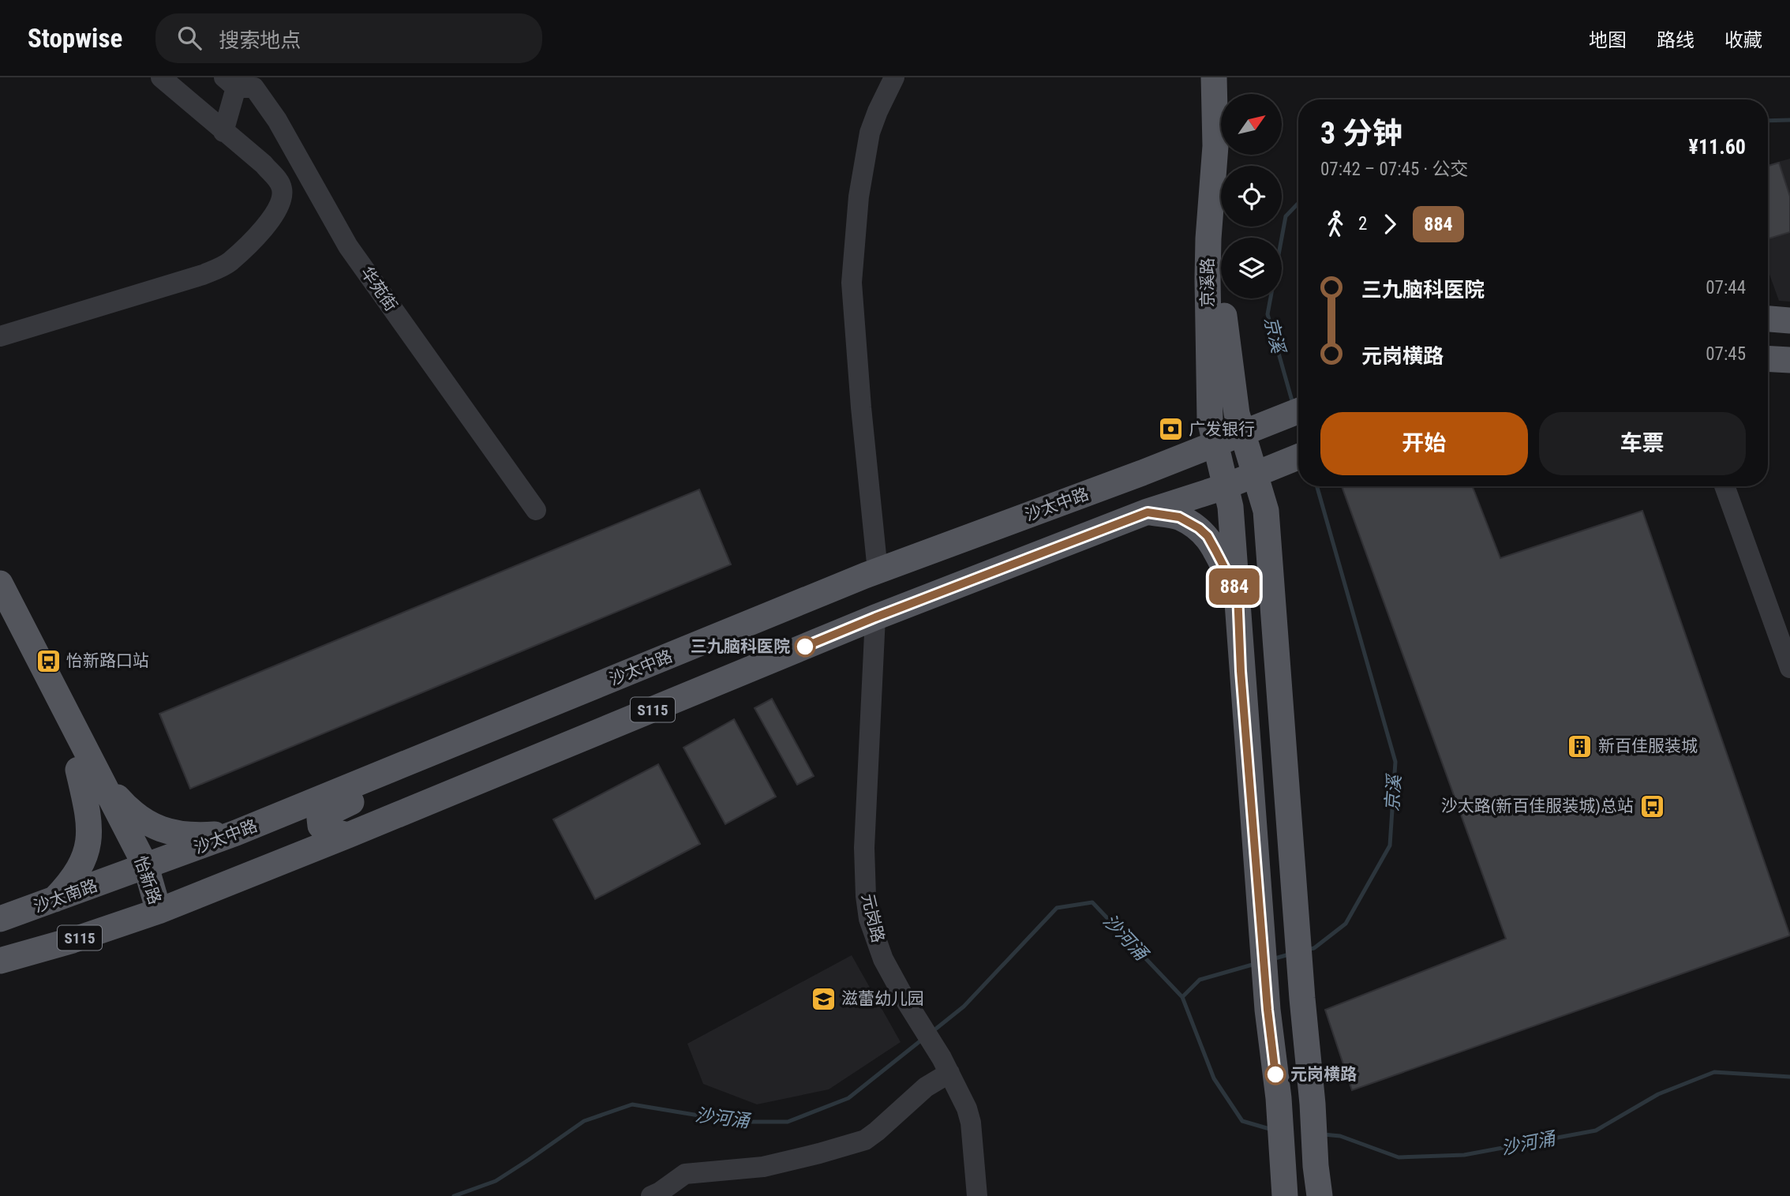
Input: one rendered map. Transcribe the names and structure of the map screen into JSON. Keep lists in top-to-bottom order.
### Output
{
  "streets": {
    "main road": [
      "京溪路",
      "沙太中路",
      "S115",
      "怡新路",
      "沙太南路"
    ],
    "street": ["华苑街", "元岗路"]
  },
  "crossings": [
    ["京溪路", "沙太中路"],
    ["京溪路", "S115"],
    ["沙太中路", "S115"],
    ["沙太中路", "怡新路"],
    ["沙太中路", "沙太南路"],
    ["S115", "怡新路"],
    ["S115", "元岗路"],
    ["怡新路", "沙太南路"]
  ],
  "water": ["京溪", "沙河涌"],
  "places": {
    "bank": ["广发银行"],
    "other": ["三九脑科医院", "元岗横路"],
    "bus stop": ["怡新路口站", "沙太路(新百佳服装城)总站"],
    "building": ["新百佳服装城"],
    "school or university": ["滋蕾幼儿园"]
  },
  "lines": ["bus line 884"],
  "north": "top right",
  "page": {
    "header": "Stopwise",
    "search": "搜索地点",
    "nav": ["地图", "路线", "收藏"],
    "on_map": "884",
    "heading": ["3 分钟", "07:42 – 07:45 · 公交", "¥11.60"],
    "legs": ["2", "884"],
    "list": [
      {
        "name": "三九脑科医院",
        "value": "07:44"
      },
      {
        "name": "元岗横路",
        "value": "07:45"
      }
    ],
    "buttons": ["开始", "车票"]
  }
}
